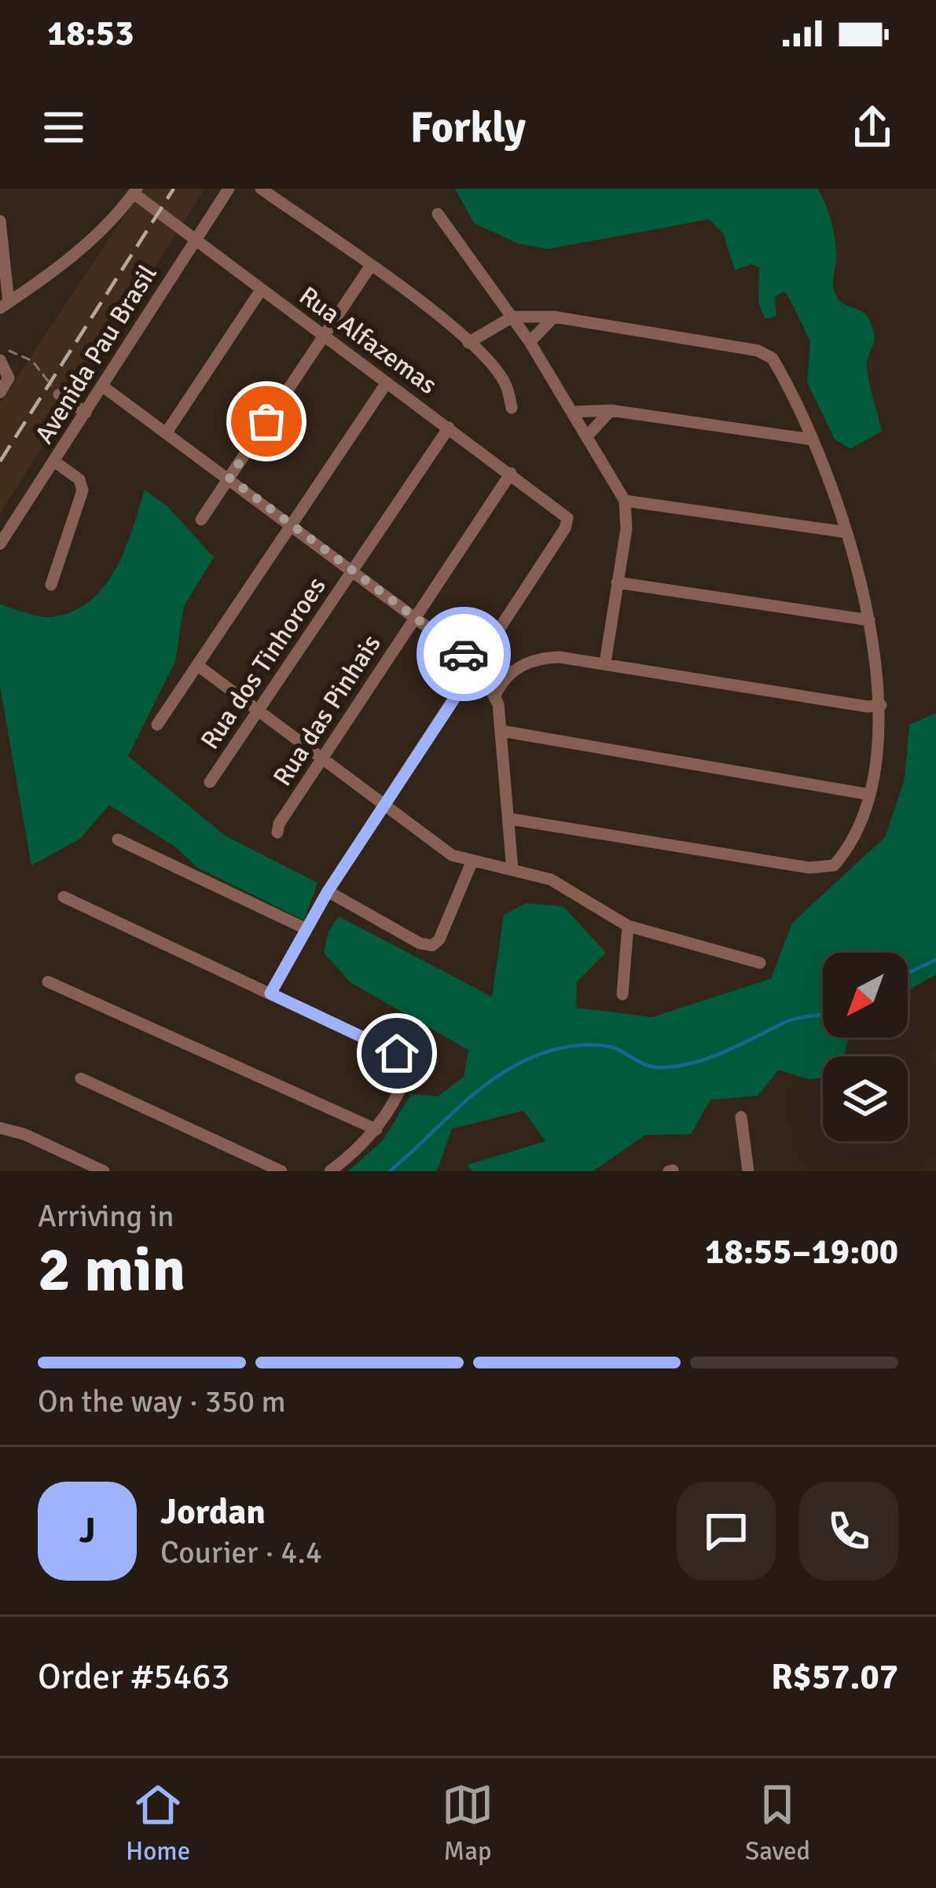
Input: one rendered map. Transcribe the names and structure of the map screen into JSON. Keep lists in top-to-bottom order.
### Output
{
  "streets": {
    "street": [
      "Rua Alfazemas",
      "Avenida Pau Brasil",
      "Rua dos Tinhoroes",
      "Rua das Pinhais"
    ]
  },
  "crossings": [
    ["Rua Alfazemas", "Avenida Pau Brasil"],
    ["Rua Alfazemas", "Rua dos Tinhoroes"],
    ["Rua Alfazemas", "Rua das Pinhais"]
  ],
  "north": "bottom left",
  "page": {
    "status": "18:53",
    "header": "Forkly",
    "heading": ["2 min", "Arriving in", "18:55–19:00"],
    "panel": [
      "Jordan",
      "Courier · 4.4",
      "Order #5463",
      "R$57.07"
    ],
    "bar": "On the way · 350 m",
    "round": "J",
    "tabs": ["Home", "Map", "Saved"]
  }
}
